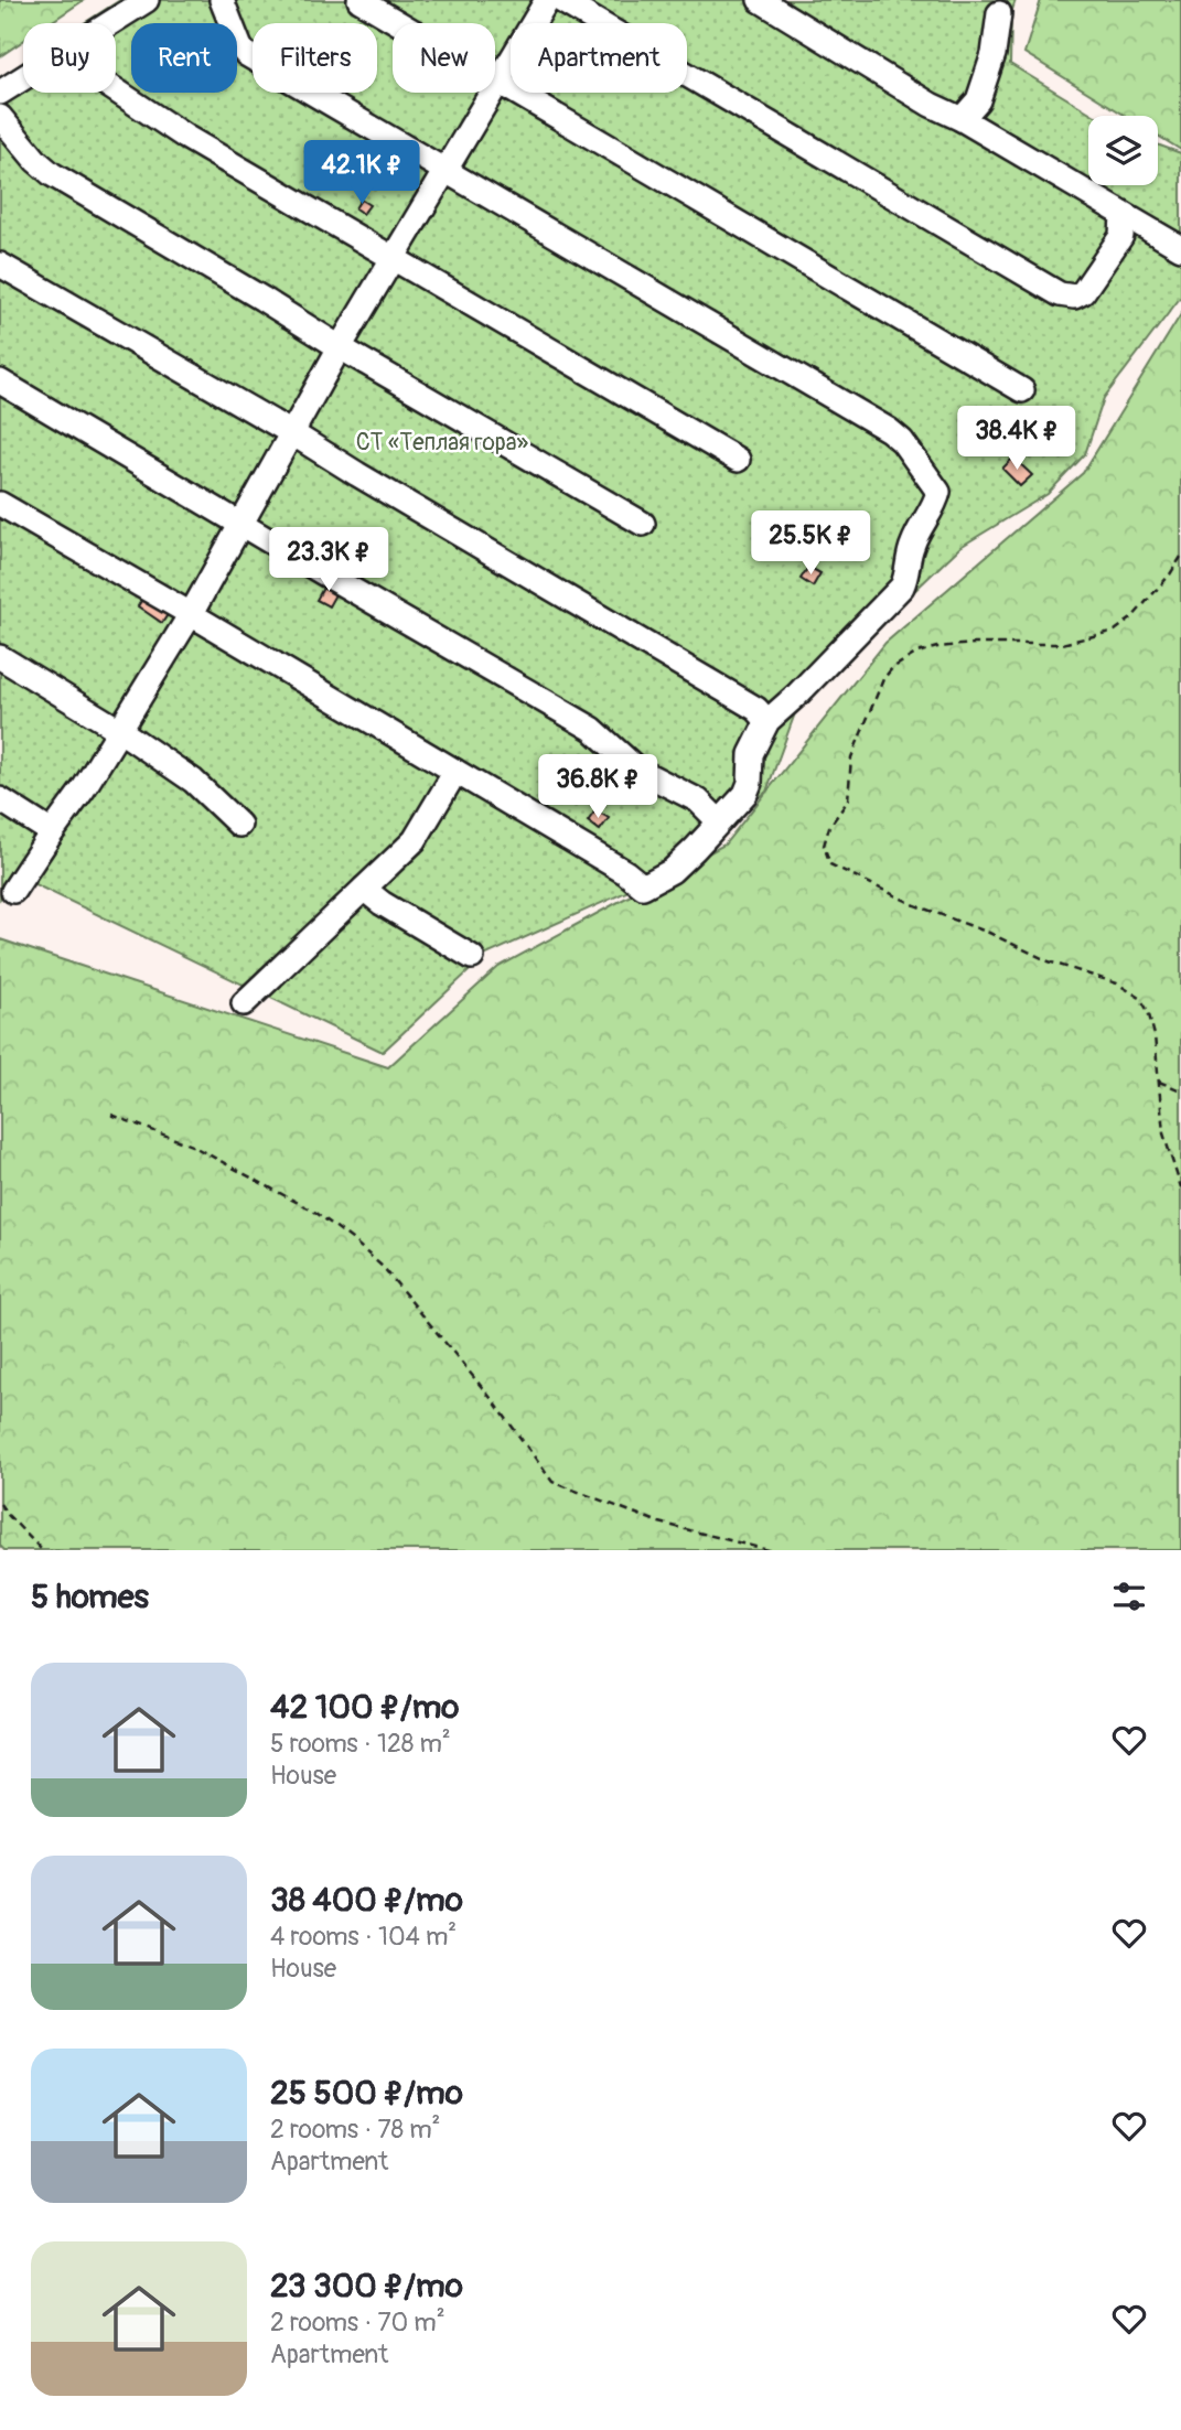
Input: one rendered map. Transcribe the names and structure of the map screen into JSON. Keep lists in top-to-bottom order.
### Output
{
  "parks": ["СТ «Теплая гора»"],
  "page": {
    "chip": [
      "Buy",
      "Rent",
      "Filters",
      "New",
      "Apartment"
    ],
    "price": [
      "42.1K ₽",
      "38.4K ₽",
      "25.5K ₽",
      "23.3K ₽",
      "36.8K ₽"
    ],
    "heading": "5 homes",
    "list": [
      {
        "name": "42 100 ₽/mo",
        "note": "5 rooms · 128 m² · House"
      },
      {
        "name": "38 400 ₽/mo",
        "note": "4 rooms · 104 m² · House"
      },
      {
        "name": "25 500 ₽/mo",
        "note": "2 rooms · 78 m² · Apartment"
      },
      {
        "name": "23 300 ₽/mo",
        "note": "2 rooms · 70 m² · Apartment"
      }
    ]
  }
}
